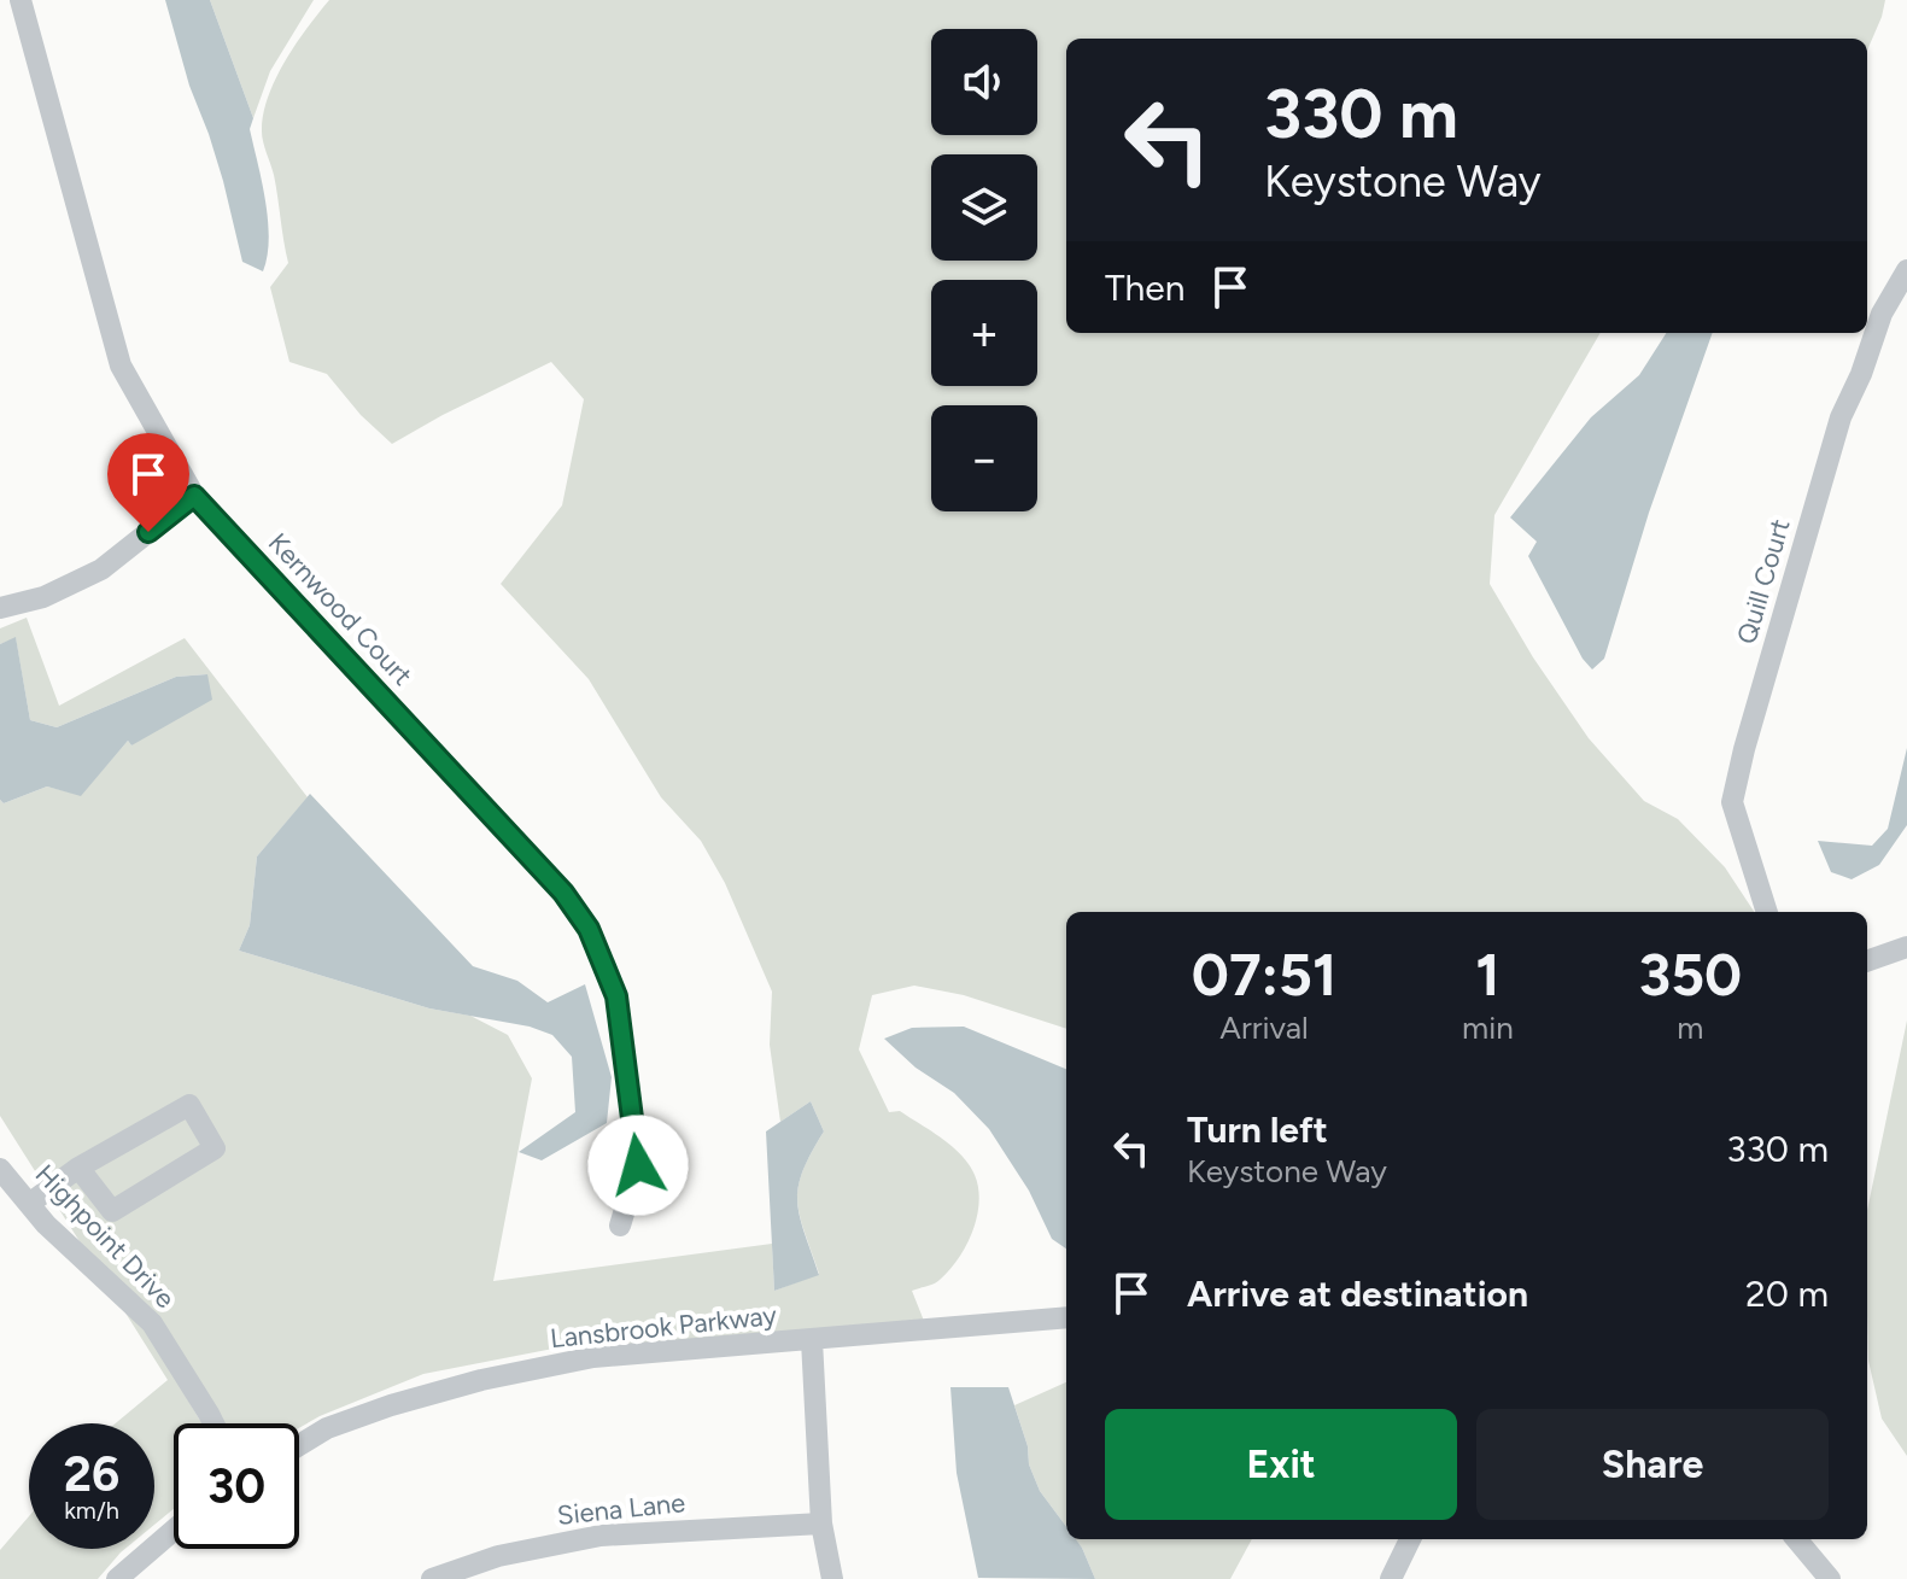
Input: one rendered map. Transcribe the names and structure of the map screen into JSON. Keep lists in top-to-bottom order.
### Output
{
  "streets": {
    "street": [
      "Quill Court",
      "Kernwood Court",
      "Highpoint Drive",
      "Lansbrook Parkway",
      "Siena Lane"
    ]
  },
  "page": {
    "map_buttons": ["+", "−"],
    "turn": ["330 m", "Keystone Way"],
    "then": "Then",
    "eta": [
      "07:51",
      "Arrival",
      "1",
      "min",
      "350",
      "m"
    ],
    "list": [
      {
        "name": "Turn left",
        "note": "Keystone Way",
        "value": "330 m"
      },
      {
        "name": "Arrive at destination",
        "value": "20 m"
      }
    ],
    "buttons": ["Exit", "Share"],
    "speed": "26 km/h",
    "limit": "30"
  }
}
